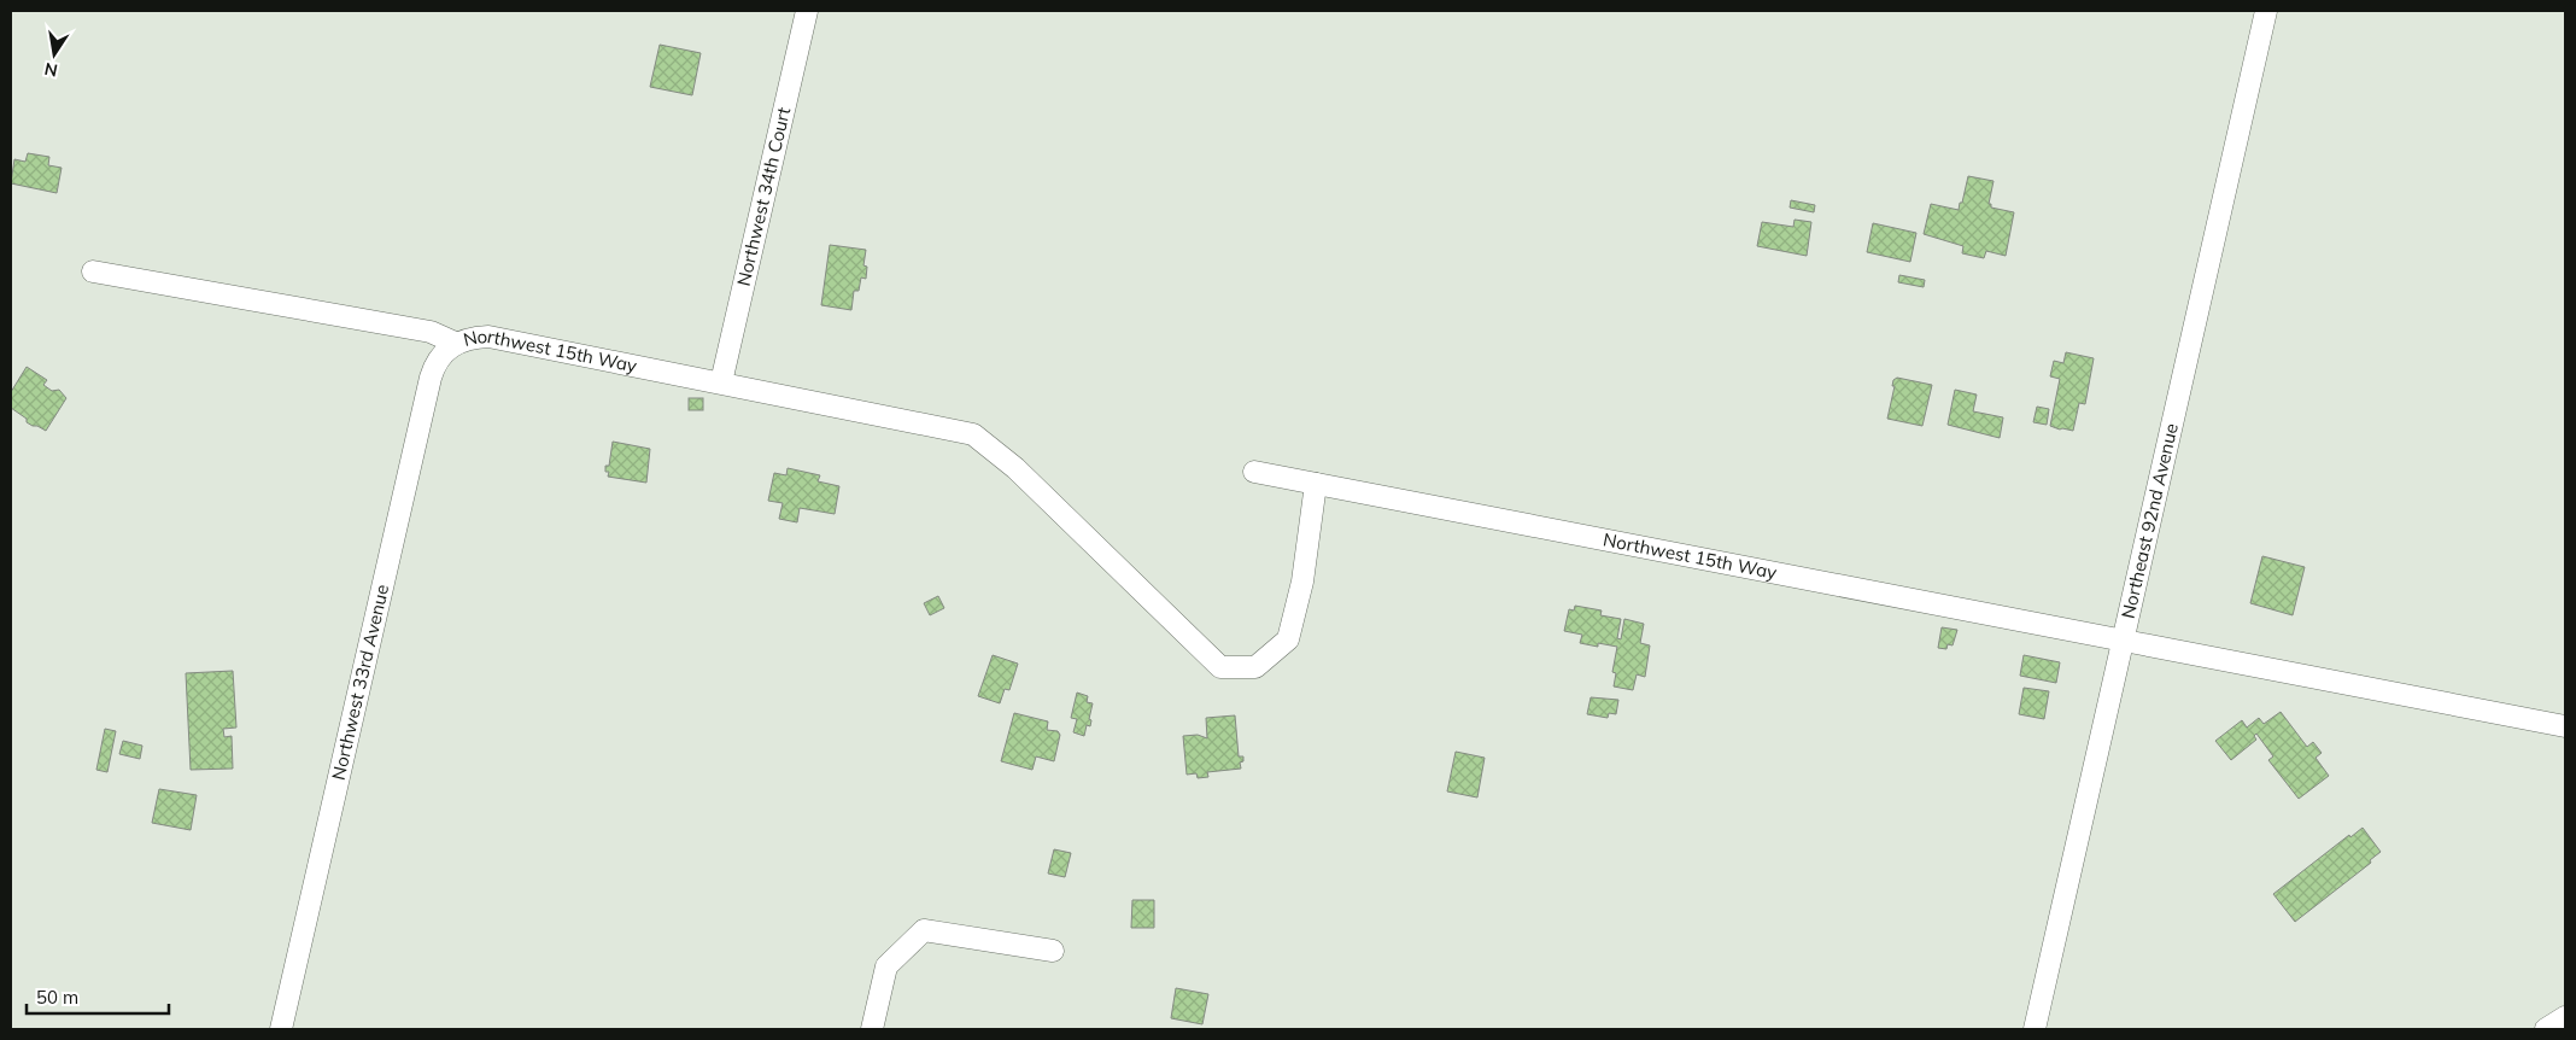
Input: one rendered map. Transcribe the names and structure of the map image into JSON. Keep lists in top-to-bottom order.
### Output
{
  "streets": {
    "street": [
      "Northwest 34th Court",
      "Northwest 15th Way",
      "Northeast 92nd Avenue",
      "Northwest 33rd Avenue"
    ]
  },
  "crossings": [
    ["Northwest 34th Court", "Northwest 15th Way"],
    ["Northwest 15th Way", "Northeast 92nd Avenue"],
    ["Northwest 15th Way", "Northwest 33rd Avenue"]
  ],
  "scale_bar": "50 m",
  "north": "bottom"
}
